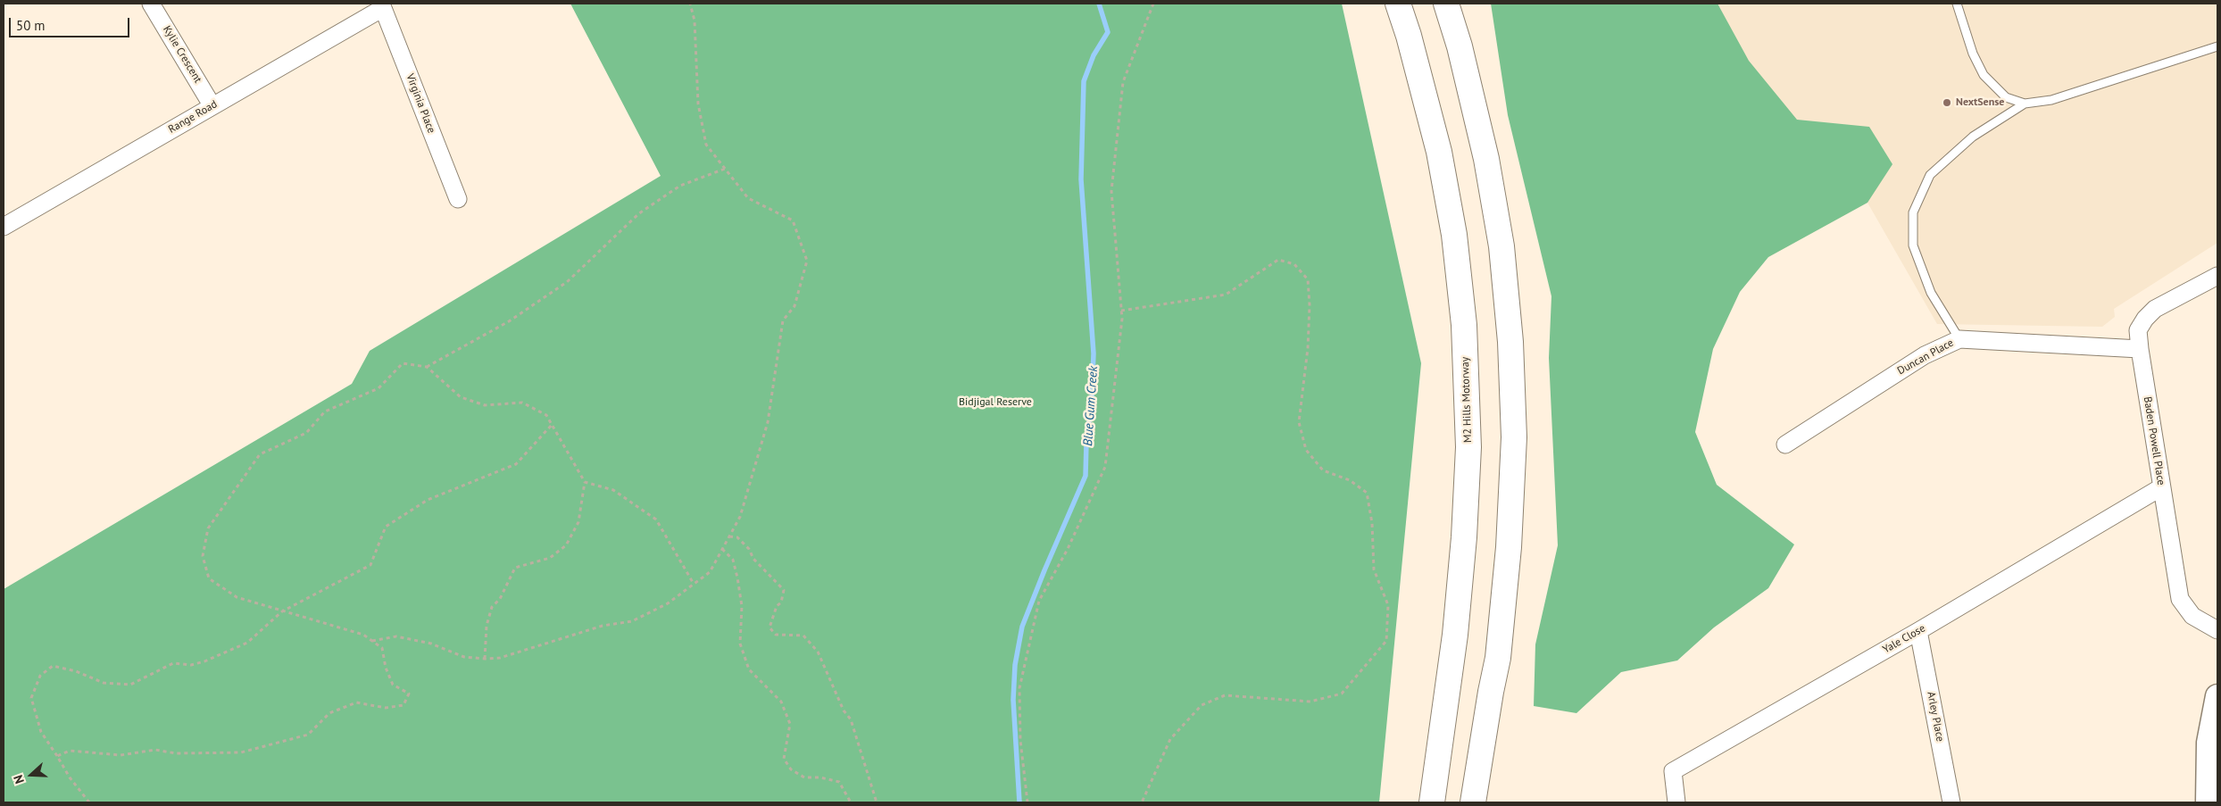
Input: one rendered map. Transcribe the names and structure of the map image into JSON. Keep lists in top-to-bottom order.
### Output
{
  "streets": {
    "highway": ["M2 Hills Motorway"],
    "street": [
      "Kylie Crescent",
      "Virginia Place",
      "Range Road",
      "Duncan Place",
      "Baden Powell Place",
      "Yale Close",
      "Arley Place"
    ]
  },
  "crossings": [
    ["Kylie Crescent", "Range Road"],
    ["Virginia Place", "Range Road"],
    ["Duncan Place", "Baden Powell Place"],
    ["Baden Powell Place", "Yale Close"],
    ["Yale Close", "Arley Place"]
  ],
  "water": ["Blue Gum Creek"],
  "parks": ["Bidjigal Reserve"],
  "places": ["NextSense"],
  "scale_bar": "50 m",
  "north": "left"
}
